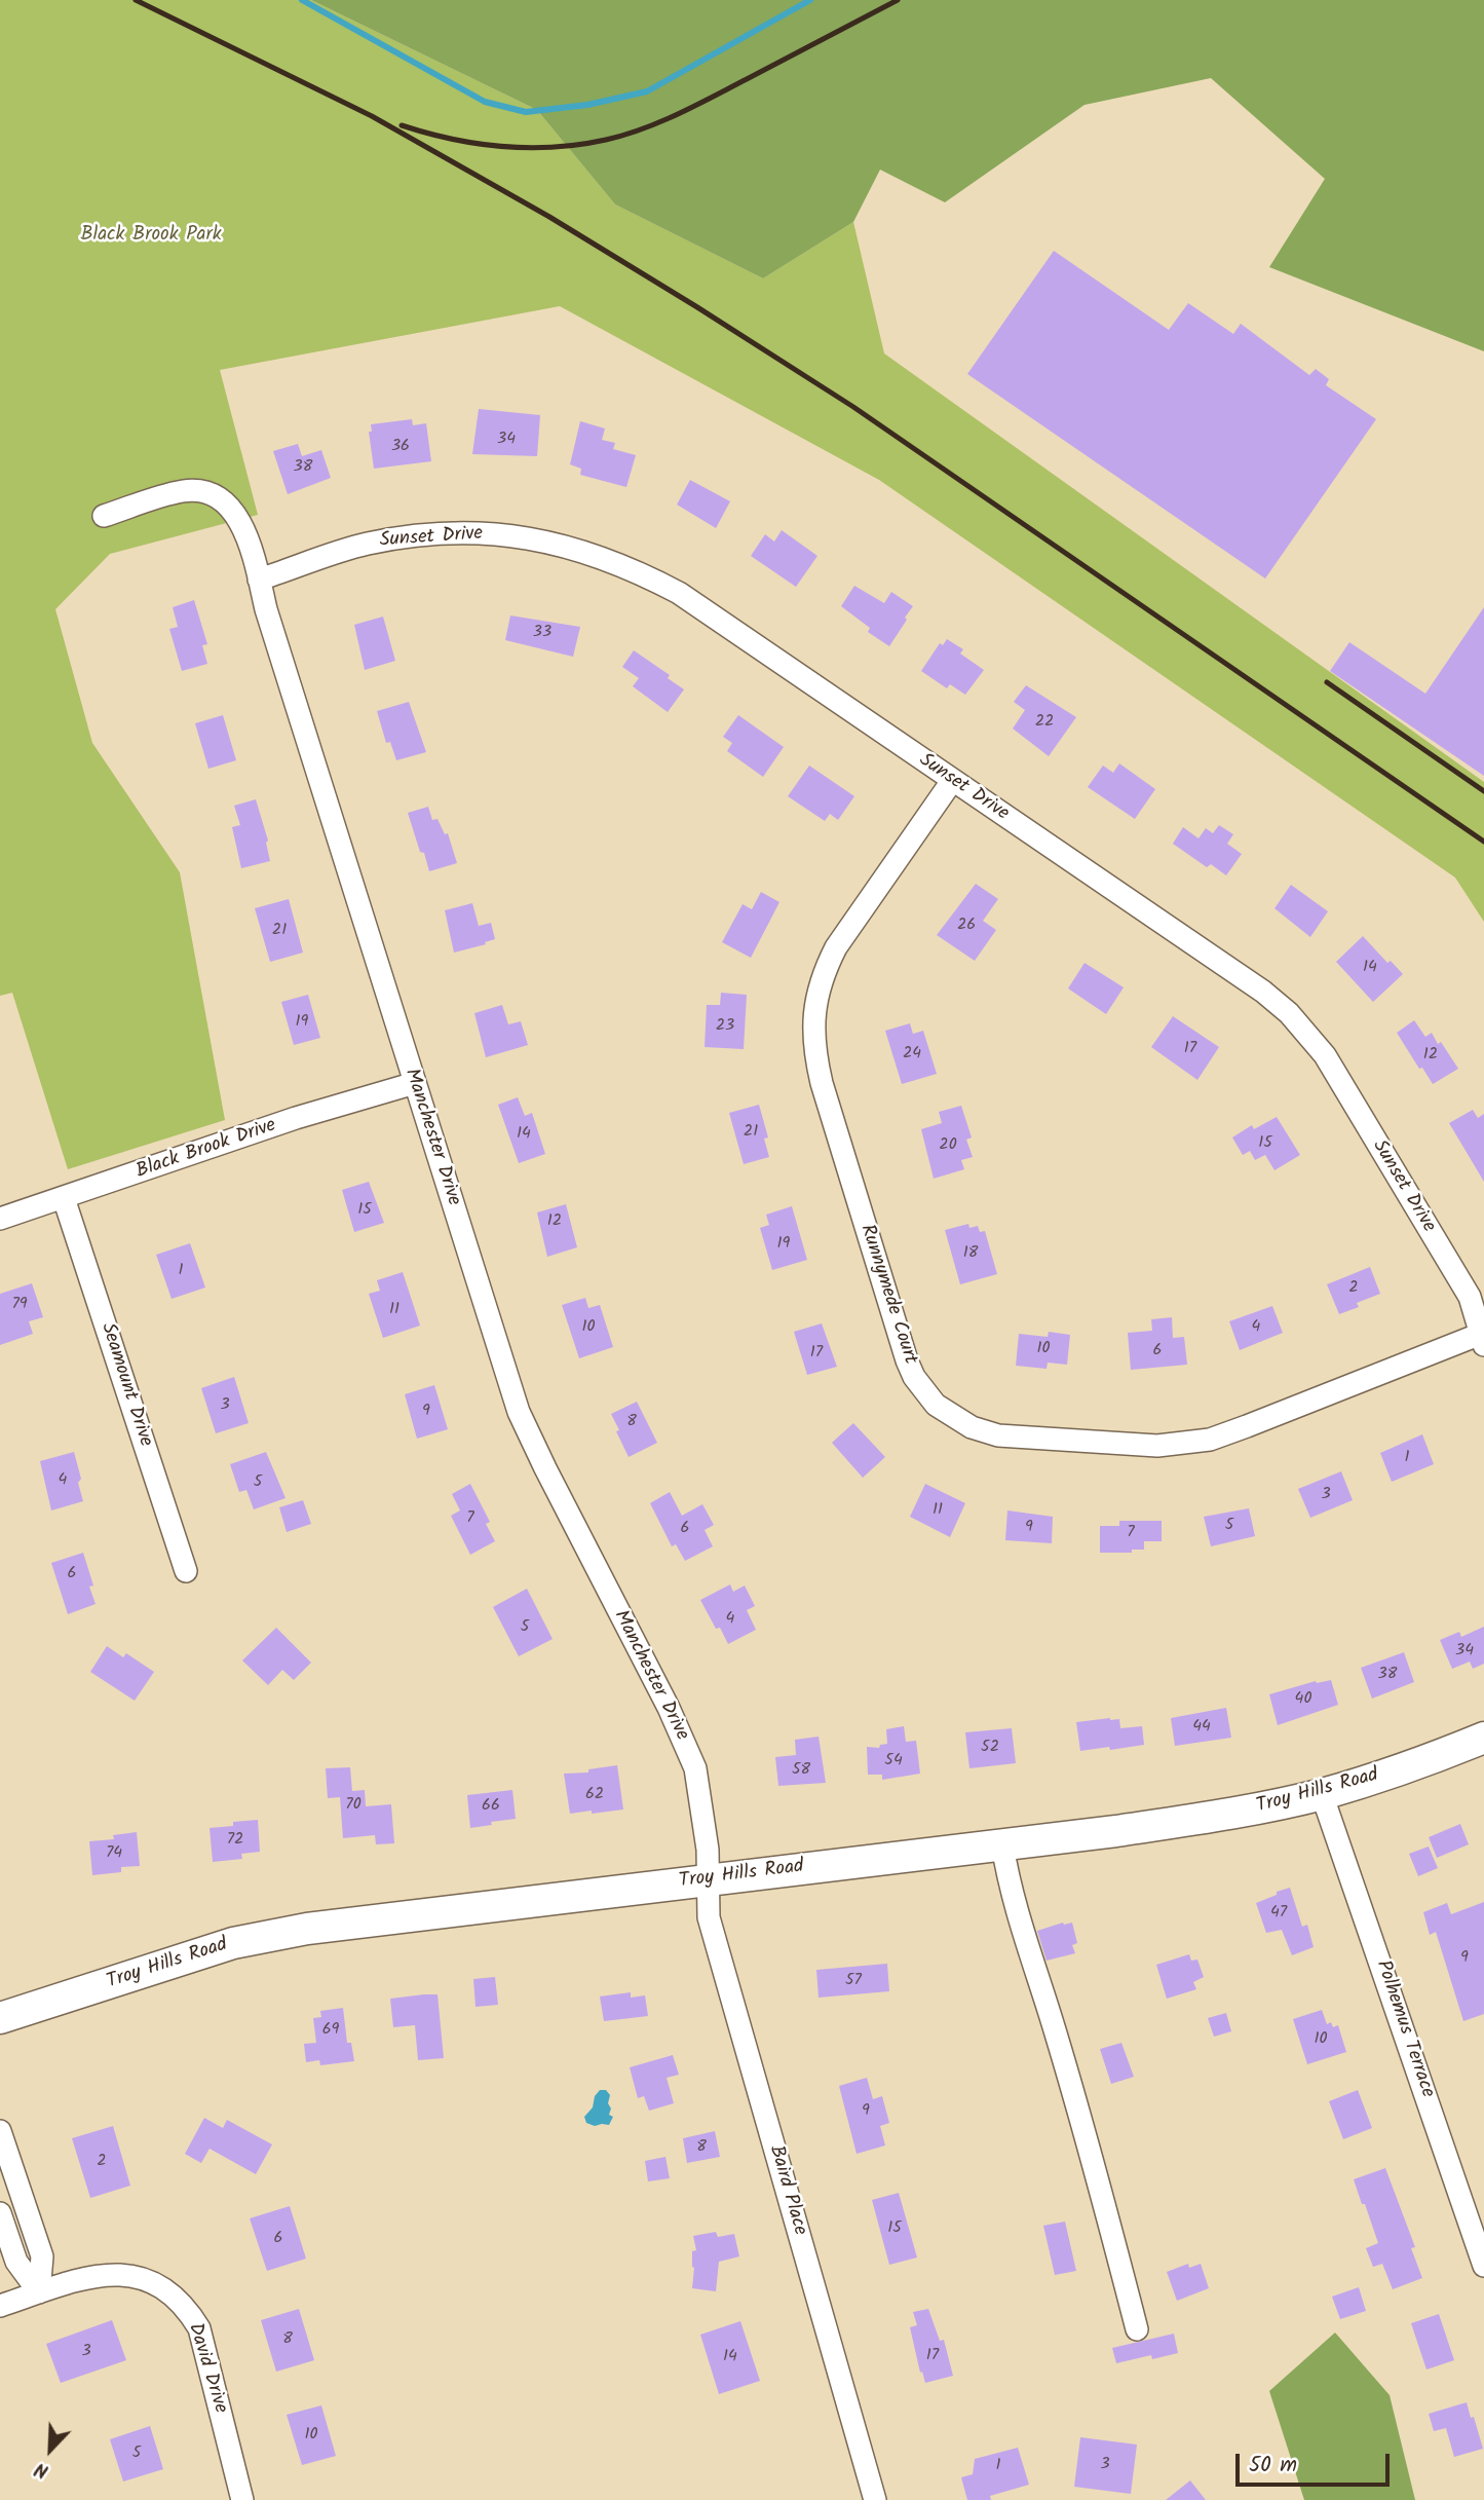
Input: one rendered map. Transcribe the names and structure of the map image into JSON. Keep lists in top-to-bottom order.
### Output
{
  "streets": {
    "main road": ["Troy Hills Road"],
    "street": [
      "Sunset Drive",
      "Manchester Drive",
      "Black Brook Drive",
      "Runnymede Court",
      "Seamount Drive",
      "Polhemus Terrace",
      "Baird Place",
      "David Drive"
    ]
  },
  "crossings": [
    ["Sunset Drive", "Manchester Drive"],
    ["Sunset Drive", "Runnymede Court"],
    ["Manchester Drive", "Black Brook Drive"],
    ["Manchester Drive", "Troy Hills Road"],
    ["Manchester Drive", "Baird Place"],
    ["Black Brook Drive", "Seamount Drive"],
    ["Troy Hills Road", "Polhemus Terrace"],
    ["Troy Hills Road", "Baird Place"]
  ],
  "parks": ["Black Brook Park"],
  "house_numbers": [
    "34",
    "36",
    "38",
    "33",
    "22",
    "26",
    "21",
    "14",
    "19",
    "23",
    "17",
    "24",
    "12",
    "21",
    "14",
    "15",
    "20",
    "15",
    "12",
    "19",
    "18",
    "1",
    "2",
    "79",
    "11",
    "10",
    "4",
    "10",
    "6",
    "17",
    "3",
    "9",
    "8",
    "1",
    "4",
    "5",
    "3",
    "11",
    "7",
    "5",
    "9",
    "6",
    "7",
    "6",
    "4",
    "5",
    "34",
    "38",
    "40",
    "44",
    "52",
    "54",
    "58",
    "62",
    "70",
    "66",
    "72",
    "74",
    "47",
    "9",
    "57",
    "69",
    "10",
    "9",
    "8",
    "2",
    "15",
    "6",
    "8",
    "3",
    "17",
    "14",
    "10",
    "5",
    "3",
    "1"
  ],
  "scale_bar": "50 m",
  "north": "bottom left"
}
